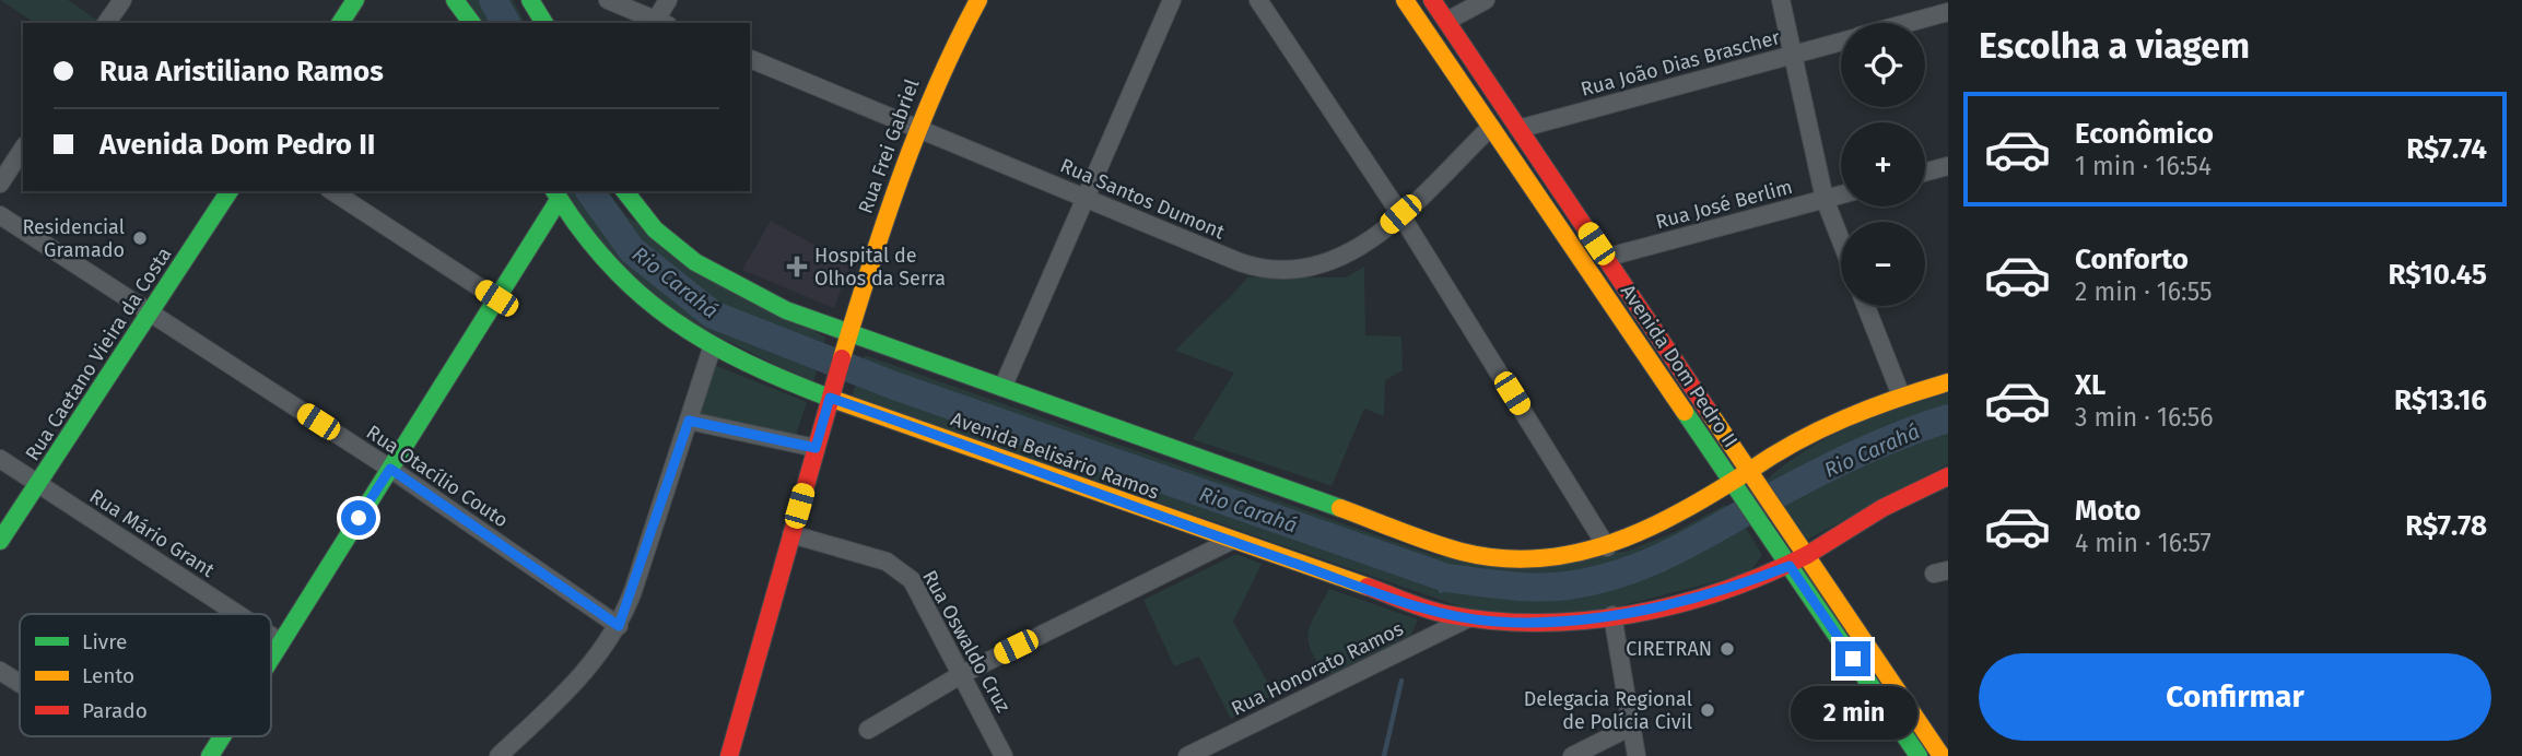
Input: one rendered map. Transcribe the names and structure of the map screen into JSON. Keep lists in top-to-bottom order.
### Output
{
  "streets": {
    "main road": [
      "Rua Frei Gabriel",
      "Rua Caetano Vieira da Costa",
      "Avenida Dom Pedro II",
      "Avenida Belisário Ramos"
    ],
    "street": [
      "Rua João Dias Brascher",
      "Rua Santos Dumont",
      "Rua José Berlim",
      "Rua Otacílio Couto",
      "Rua Mário Grant",
      "Rua Oswaldo Cruz",
      "Rua Honorato Ramos"
    ]
  },
  "crossings": [
    ["Rua João Dias Brascher", "Avenida Dom Pedro II"],
    ["Rua Frei Gabriel", "Rua Santos Dumont"],
    ["Rua Frei Gabriel", "Avenida Belisário Ramos"],
    ["Rua Frei Gabriel", "Rua Oswaldo Cruz"],
    ["Rua Santos Dumont", "Avenida Dom Pedro II"],
    ["Rua José Berlim", "Avenida Dom Pedro II"],
    ["Rua Caetano Vieira da Costa", "Rua Otacílio Couto"],
    ["Rua Caetano Vieira da Costa", "Rua Mário Grant"],
    ["Avenida Dom Pedro II", "Avenida Belisário Ramos"],
    ["Avenida Belisário Ramos", "Rua Honorato Ramos"]
  ],
  "water": ["Rio Carahá"],
  "places": {
    "other": ["Residencial Gramado", "CIRETRAN", "Delegacia Regional de Polícia Civil"],
    "health": ["Hospital de Olhos da Serra"]
  },
  "legend": ["Livre", "Lento", "Parado"],
  "page": {
    "heading": "Escolha a viagem",
    "map_buttons": ["+", "−"],
    "banner": ["Rua Aristiliano Ramos", "Avenida Dom Pedro II"],
    "list": [
      {
        "name": "Econômico",
        "note": "1 min · 16:54",
        "value": "R$7.74"
      },
      {
        "name": "Conforto",
        "note": "2 min · 16:55",
        "value": "R$10.45"
      },
      {
        "name": "XL",
        "note": "3 min · 16:56",
        "value": "R$13.16"
      },
      {
        "name": "Moto",
        "note": "4 min · 16:57",
        "value": "R$7.78"
      }
    ],
    "buttons": "Confirmar",
    "bubble": "2 min"
  }
}
